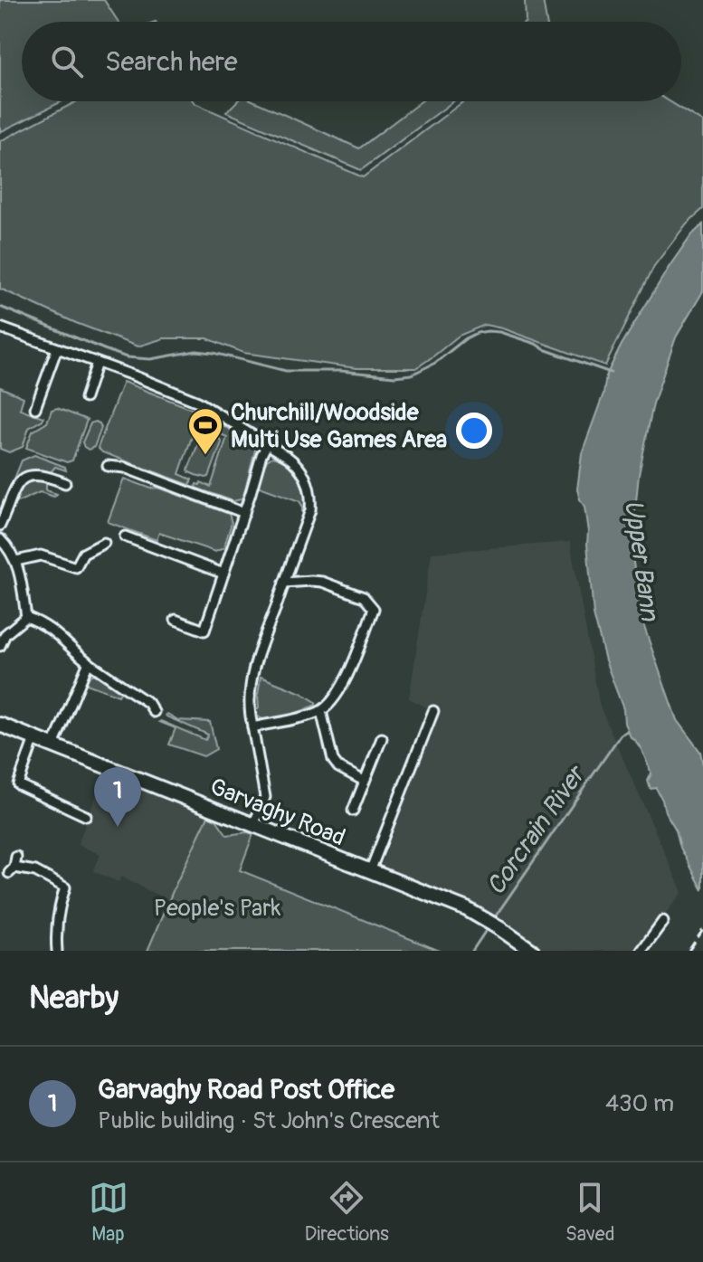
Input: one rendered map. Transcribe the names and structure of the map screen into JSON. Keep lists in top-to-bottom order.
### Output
{
  "streets": {
    "main road": ["Garvaghy Road"]
  },
  "water": ["Upper Bann", "Corcrain River"],
  "parks": ["People's Park"],
  "places": {
    "sports": ["Churchill/Woodside Multi Use Games Area"]
  },
  "page": {
    "search": "Search here",
    "pins": "1",
    "heading": "Nearby",
    "list": [
      {
        "mark": "1",
        "name": "Garvaghy Road Post Office",
        "note": "Public building · St John's Crescent",
        "value": "430 m"
      }
    ],
    "nav": ["Map", "Directions", "Saved"]
  }
}
